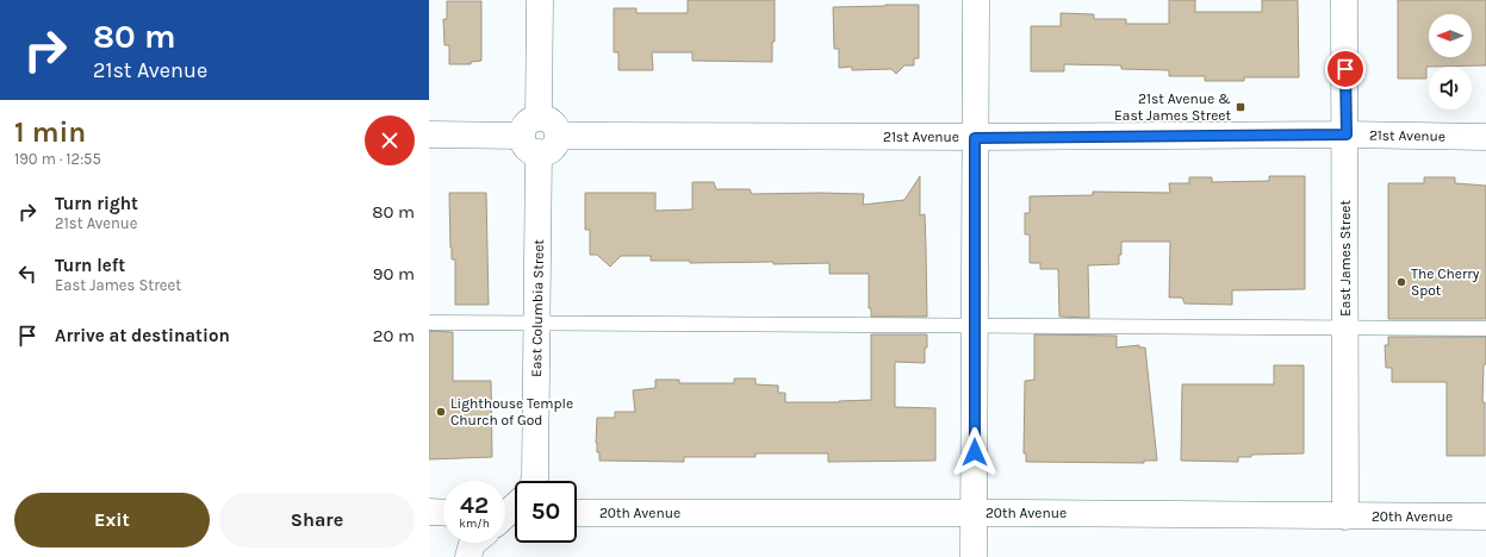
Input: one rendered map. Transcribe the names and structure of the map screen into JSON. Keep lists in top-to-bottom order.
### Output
{
  "streets": {
    "street": [
      "21st Avenue",
      "East James Street",
      "East Columbia Street",
      "20th Avenue"
    ]
  },
  "crossings": [
    ["21st Avenue", "East James Street"],
    ["21st Avenue", "East Columbia Street"],
    ["East James Street", "20th Avenue"]
  ],
  "places": {
    "transit": ["21st Avenue & East James Street"],
    "other": ["The Cherry Spot", "Lighthouse Temple Church of God"]
  },
  "north": "left",
  "page": {
    "turn": ["80 m", "21st Avenue"],
    "heading": ["1 min", "190 m · 12:55"],
    "list": [
      {
        "name": "Turn right",
        "note": "21st Avenue",
        "value": "80 m"
      },
      {
        "name": "Turn left",
        "note": "East James Street",
        "value": "90 m"
      },
      {
        "name": "Arrive at destination",
        "value": "20 m"
      }
    ],
    "speed": "42 km/h",
    "limit": "50",
    "buttons": ["Exit", "Share"]
  }
}
